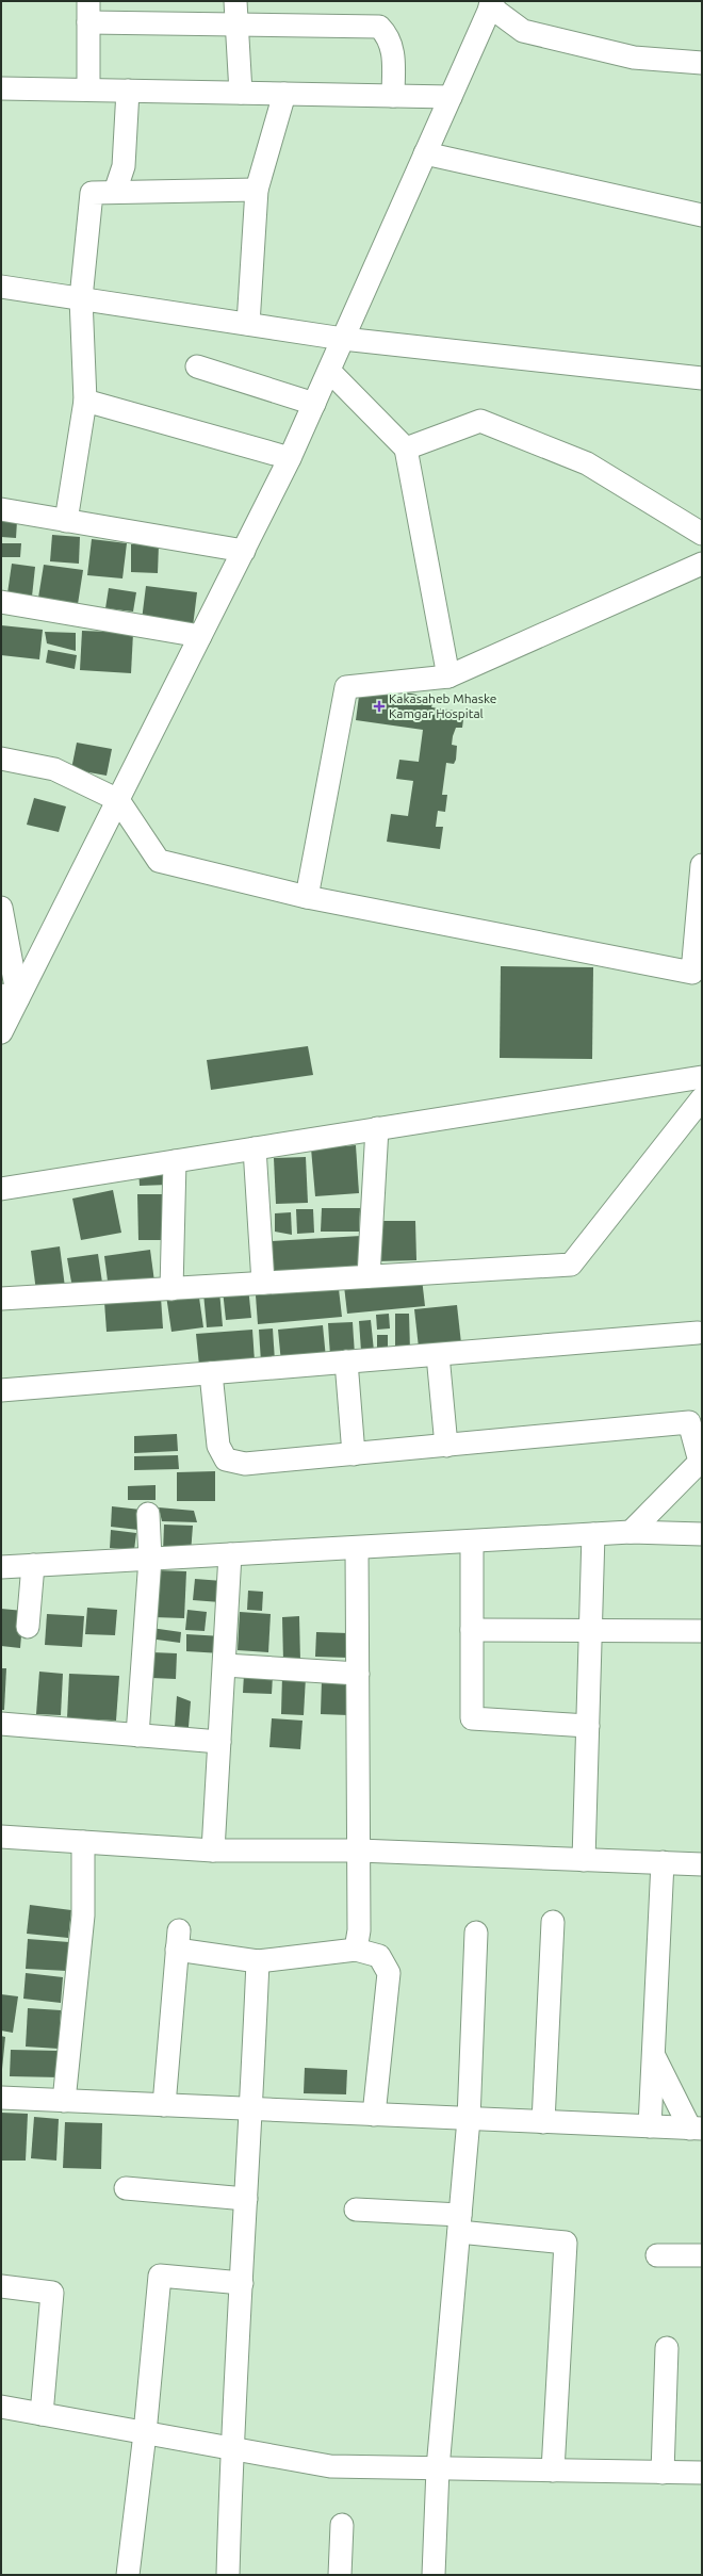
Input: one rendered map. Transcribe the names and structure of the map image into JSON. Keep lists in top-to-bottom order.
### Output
{
  "places": {
    "health": ["Kakasaheb Mhaske Kamgar Hospital"]
  }
}
